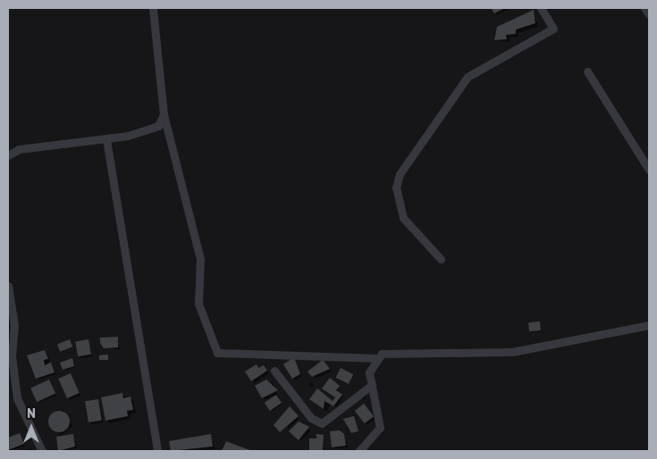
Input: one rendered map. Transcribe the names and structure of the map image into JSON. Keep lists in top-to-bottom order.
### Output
{
  "north": "top"
}
